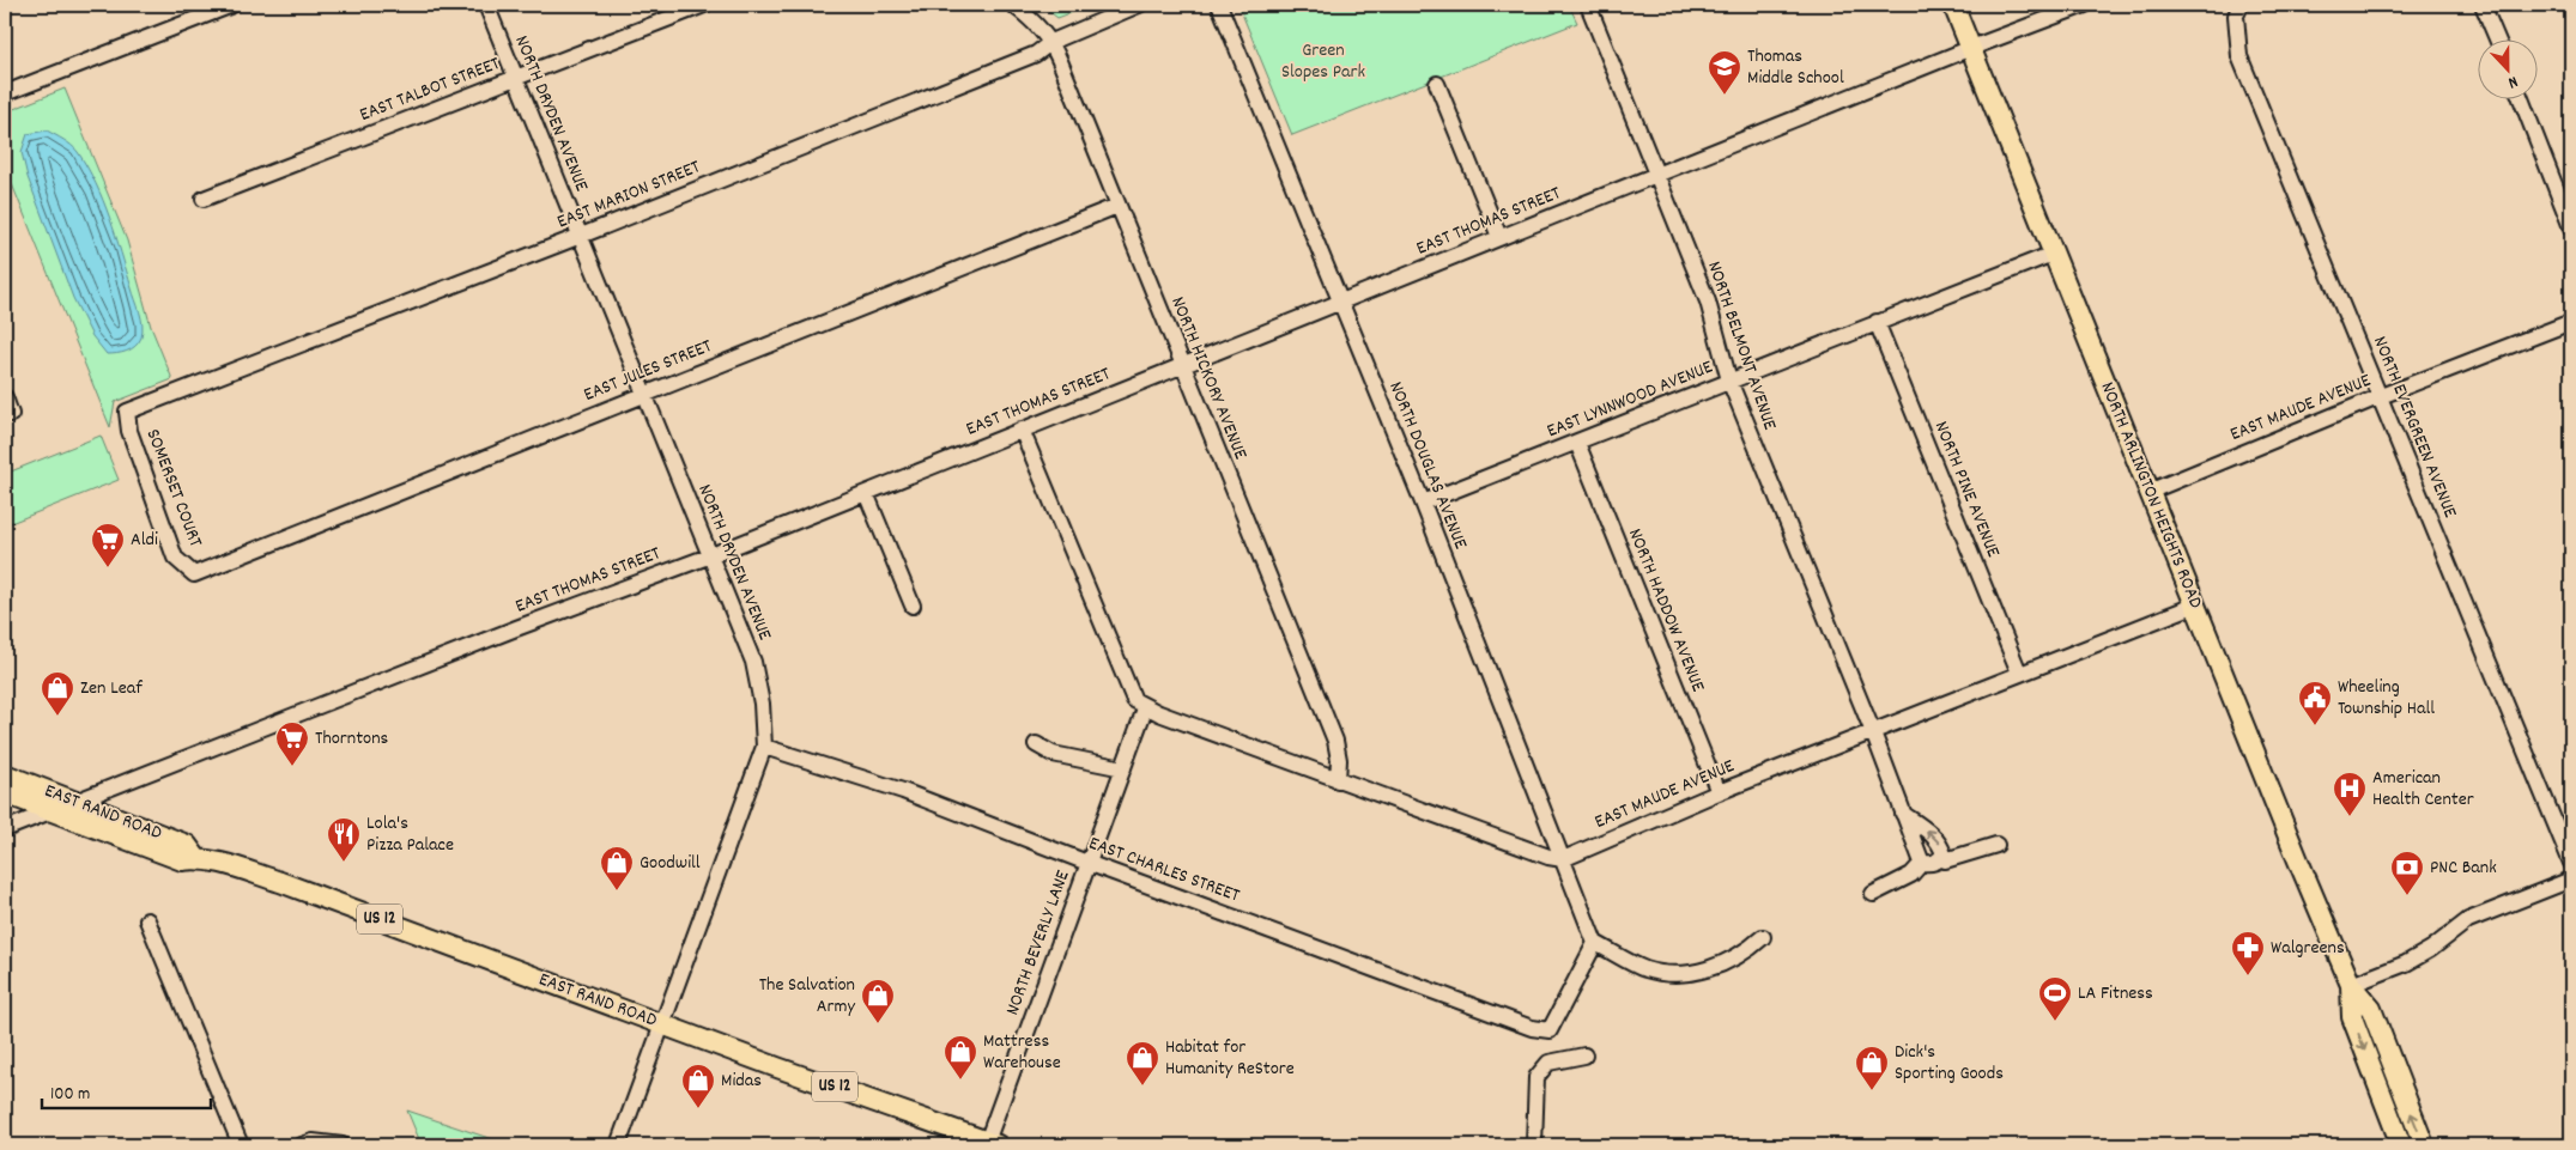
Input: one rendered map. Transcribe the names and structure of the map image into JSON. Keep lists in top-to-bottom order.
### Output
{
  "streets": {
    "main road": ["NORTH ARLINGTON HEIGHTS ROAD", "EAST RAND ROAD", "US 12"],
    "street": [
      "EAST TALBOT STREET",
      "NORTH DRYDEN AVENUE",
      "EAST MARION STREET",
      "EAST THOMAS STREET",
      "NORTH BELMONT AVENUE",
      "EAST JULES STREET",
      "NORTH HICKORY AVENUE",
      "EAST LYNNWOOD AVENUE",
      "EAST MAUDE AVENUE",
      "NORTH EVERGREEN AVENUE",
      "NORTH DOUGLAS AVENUE",
      "SOMERSET COURT",
      "NORTH PINE AVENUE",
      "NORTH HADDOW AVENUE",
      "EAST CHARLES STREET",
      "NORTH BEVERLY LANE"
    ]
  },
  "crossings": [
    ["EAST TALBOT STREET", "NORTH DRYDEN AVENUE"],
    ["NORTH DRYDEN AVENUE", "EAST MARION STREET"],
    ["NORTH DRYDEN AVENUE", "EAST THOMAS STREET"],
    ["NORTH DRYDEN AVENUE", "EAST JULES STREET"],
    ["NORTH DRYDEN AVENUE", "EAST RAND ROAD"],
    ["NORTH DRYDEN AVENUE", "EAST CHARLES STREET"],
    ["EAST MARION STREET", "NORTH HICKORY AVENUE"],
    ["EAST MARION STREET", "SOMERSET COURT"],
    ["EAST THOMAS STREET", "NORTH BELMONT AVENUE"],
    ["EAST THOMAS STREET", "NORTH HICKORY AVENUE"],
    ["EAST THOMAS STREET", "NORTH DOUGLAS AVENUE"],
    ["EAST THOMAS STREET", "NORTH ARLINGTON HEIGHTS ROAD"],
    ["EAST THOMAS STREET", "EAST RAND ROAD"],
    ["NORTH BELMONT AVENUE", "EAST LYNNWOOD AVENUE"],
    ["NORTH BELMONT AVENUE", "EAST MAUDE AVENUE"],
    ["EAST JULES STREET", "NORTH HICKORY AVENUE"],
    ["EAST JULES STREET", "SOMERSET COURT"],
    ["EAST LYNNWOOD AVENUE", "NORTH DOUGLAS AVENUE"],
    ["EAST LYNNWOOD AVENUE", "NORTH PINE AVENUE"],
    ["EAST LYNNWOOD AVENUE", "NORTH ARLINGTON HEIGHTS ROAD"],
    ["EAST LYNNWOOD AVENUE", "NORTH HADDOW AVENUE"],
    ["EAST MAUDE AVENUE", "NORTH EVERGREEN AVENUE"],
    ["EAST MAUDE AVENUE", "NORTH DOUGLAS AVENUE"],
    ["EAST MAUDE AVENUE", "NORTH PINE AVENUE"],
    ["EAST MAUDE AVENUE", "NORTH ARLINGTON HEIGHTS ROAD"],
    ["EAST MAUDE AVENUE", "NORTH HADDOW AVENUE"],
    ["NORTH DOUGLAS AVENUE", "EAST CHARLES STREET"],
    ["EAST RAND ROAD", "NORTH BEVERLY LANE"],
    ["EAST CHARLES STREET", "NORTH BEVERLY LANE"]
  ],
  "parks": ["Green Slopes Park"],
  "places": {
    "school or university": ["Thomas Middle School"],
    "supermarket": ["Aldi", "Thorntons"],
    "shop": [
      "Zen Leaf",
      "Goodwill",
      "The Salvation Army",
      "Mattress Warehouse",
      "Habitat for Humanity ReStore",
      "Dick's Sporting Goods",
      "Midas"
    ],
    "public building": ["Wheeling Township Hall"],
    "hospital": ["American Health Center"],
    "restaurant": ["Lola's Pizza Palace"],
    "bank": ["PNC Bank"],
    "pharmacy": ["Walgreens"],
    "sports": ["LA Fitness"]
  },
  "scale_bar": "100 m",
  "north": "bottom"
}
